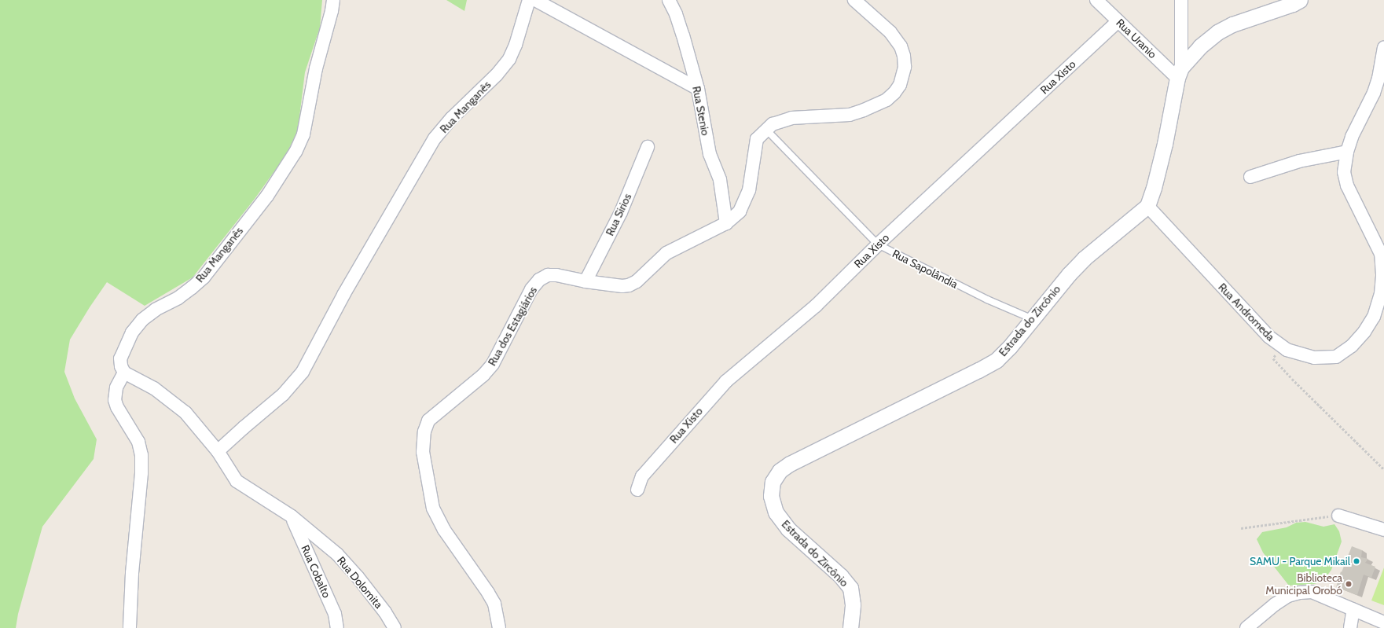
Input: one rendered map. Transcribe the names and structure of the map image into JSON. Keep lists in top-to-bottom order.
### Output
{
  "streets": {
    "street": [
      "Rua Uranio",
      "Rua Xisto",
      "Rua Manganês",
      "Rua Stenio",
      "Rua Sirios",
      "Rua Andromeda",
      "Estrada do Zircônio",
      "Rua dos Estagiários",
      "Rua Cobalto",
      "Rua Dolomita"
    ],
    "lane": ["Rua Sapolândia"]
  },
  "crossings": [
    ["Rua Uranio", "Rua Xisto"],
    ["Rua Xisto", "Rua Sapolândia"],
    ["Rua Stenio", "Rua dos Estagiários"],
    ["Rua Sirios", "Rua dos Estagiários"],
    ["Rua Sapolândia", "Estrada do Zircônio"],
    ["Rua Sapolândia", "Rua dos Estagiários"],
    ["Rua Andromeda", "Estrada do Zircônio"],
    ["Rua Cobalto", "Rua Dolomita"]
  ],
  "places": ["SAMU - Parque Mikail", "Biblioteca Municipal Orobó"]
}
